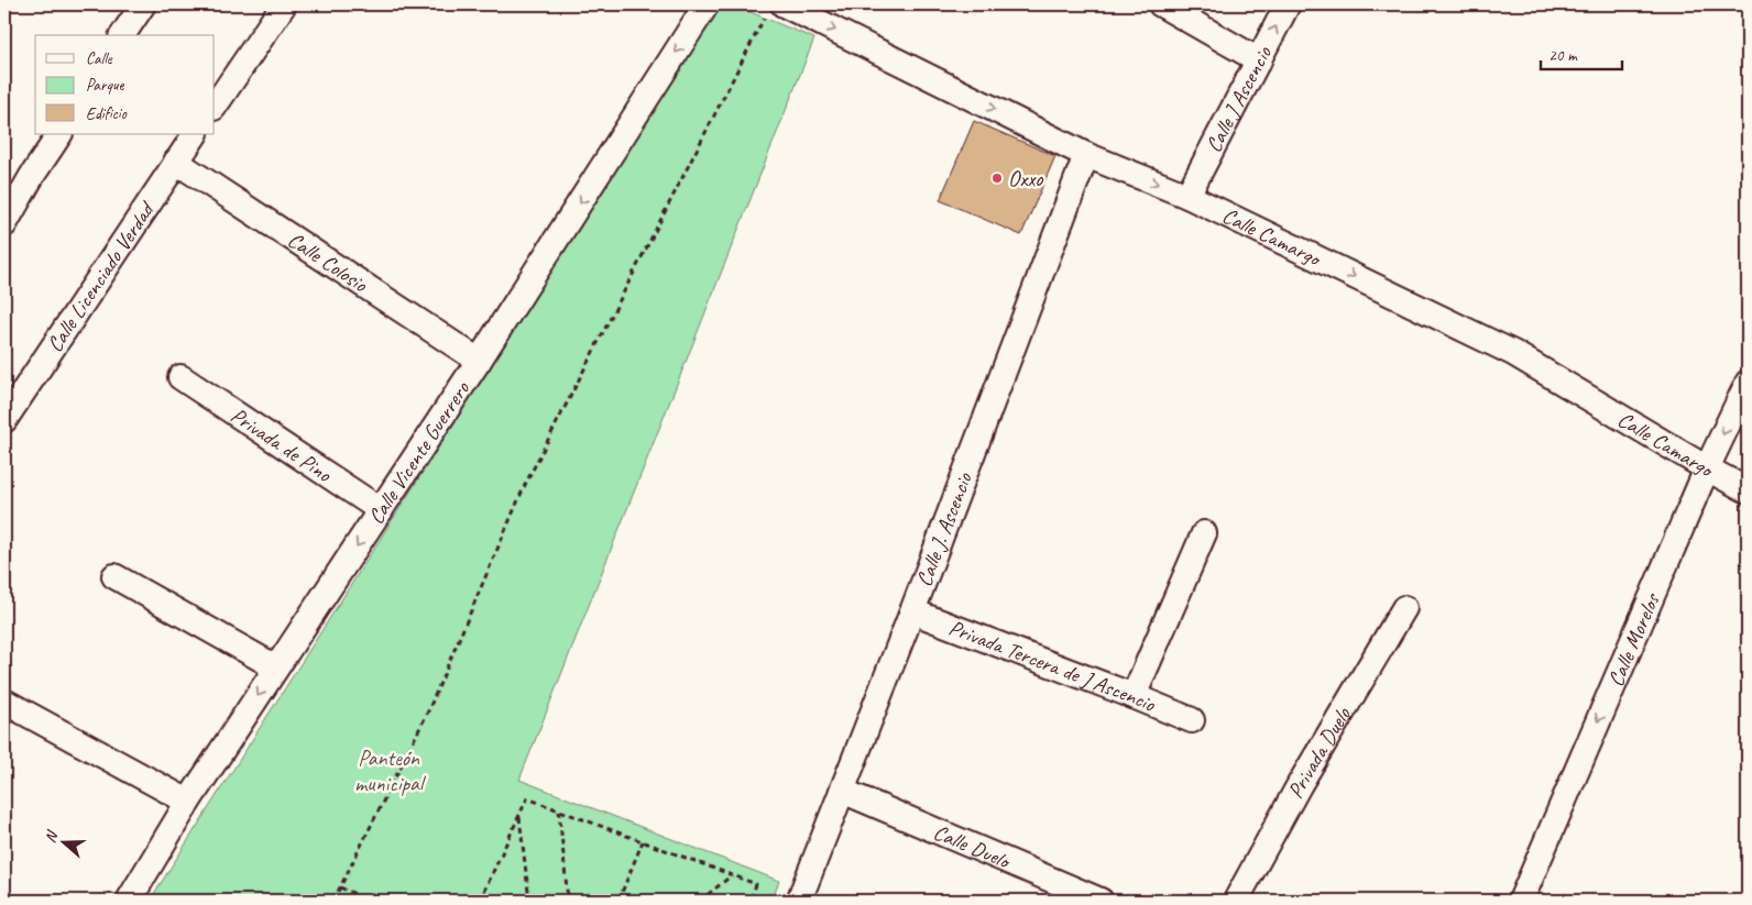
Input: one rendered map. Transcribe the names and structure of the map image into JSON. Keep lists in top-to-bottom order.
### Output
{
  "streets": {
    "street": [
      "Calle J Ascencio",
      "Calle Camargo",
      "Calle Colosio",
      "Calle Licenciado Verdad",
      "Privada de Pino",
      "Calle Vicente Guerrero",
      "Calle J. Ascencio",
      "Calle Morelos",
      "Privada Tercera de J Ascencio",
      "Privada Duelo",
      "Calle Duelo"
    ]
  },
  "crossings": [
    ["Calle J Ascencio", "Calle Camargo"],
    ["Calle Camargo", "Calle J. Ascencio"],
    ["Calle Camargo", "Calle Morelos"],
    ["Calle Colosio", "Calle Licenciado Verdad"],
    ["Calle Colosio", "Calle Vicente Guerrero"],
    ["Privada de Pino", "Calle Vicente Guerrero"],
    ["Calle J. Ascencio", "Privada Tercera de J Ascencio"],
    ["Calle J. Ascencio", "Calle Duelo"]
  ],
  "one_way": ["Calle Camargo", "Calle Vicente Guerrero", "Calle Morelos"],
  "parks": ["Panteón municipal"],
  "places": ["Oxxo"],
  "legend": ["Calle", "Parque", "Edificio"],
  "scale_bar": "20 m",
  "north": "left"
}
